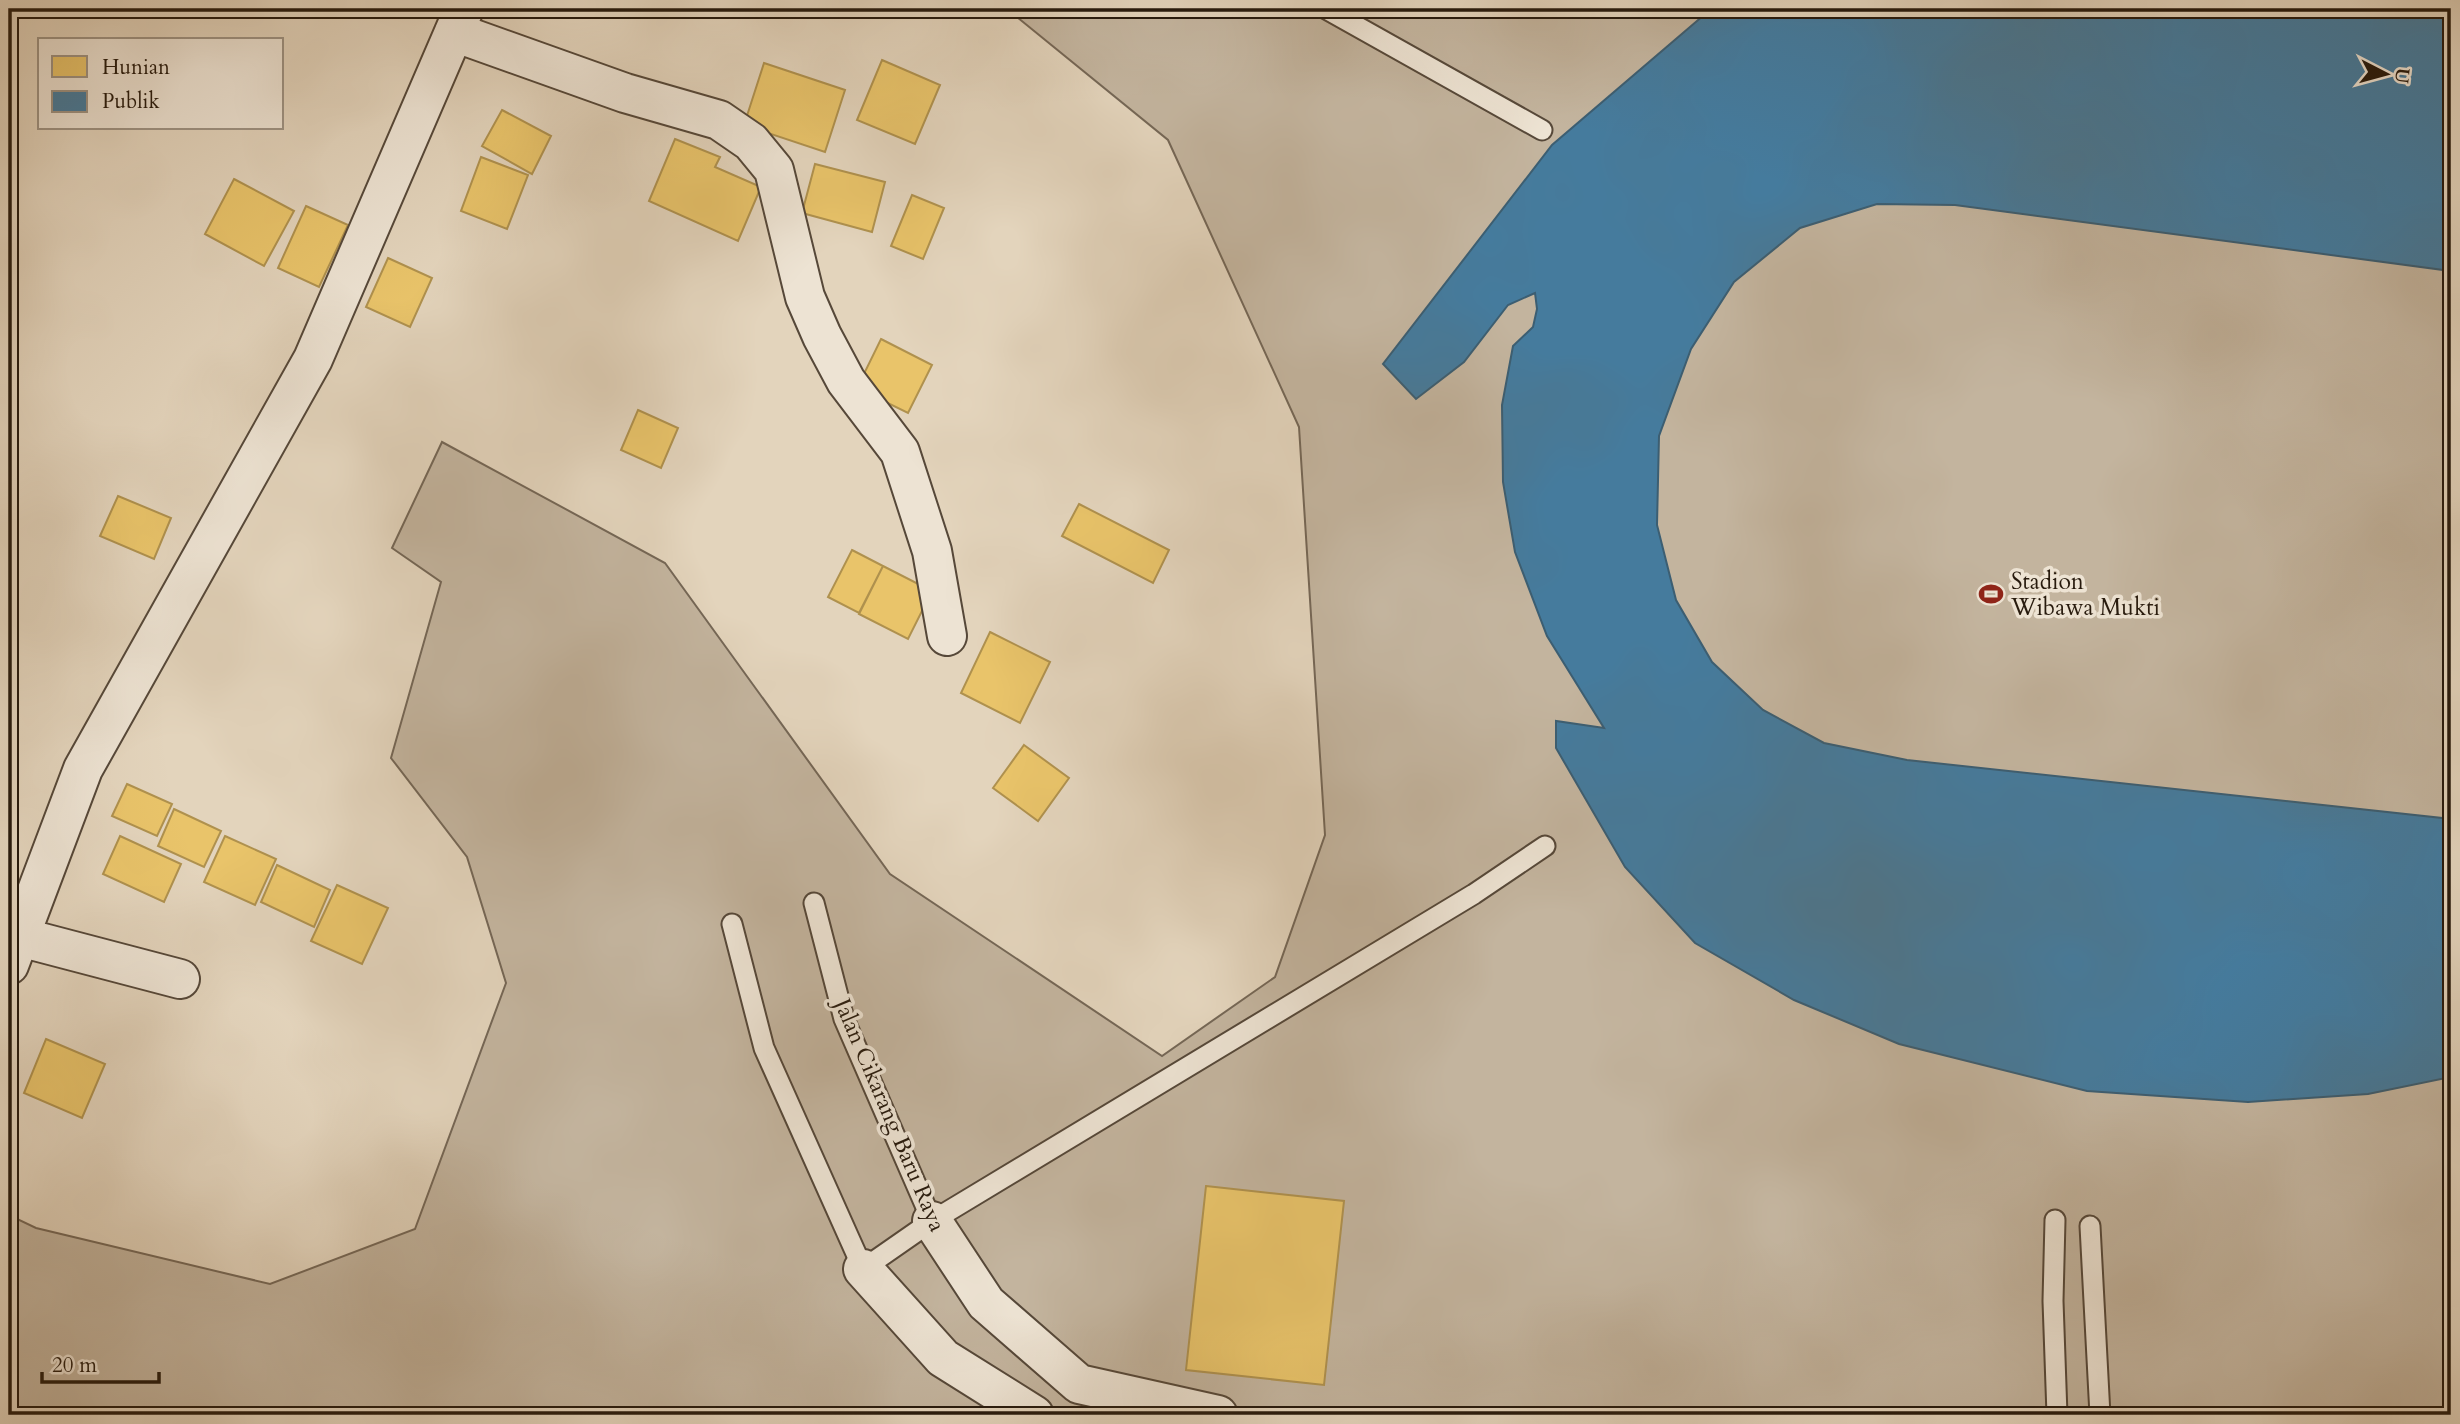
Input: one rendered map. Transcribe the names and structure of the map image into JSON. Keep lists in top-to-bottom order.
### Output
{
  "streets": {
    "street": ["Jalan Cikarang Baru Raya"]
  },
  "places": {
    "sports": ["Stadion Wibawa Mukti"]
  },
  "legend": ["Hunian", "Publik"],
  "scale_bar": "20 m",
  "north": "right"
}
